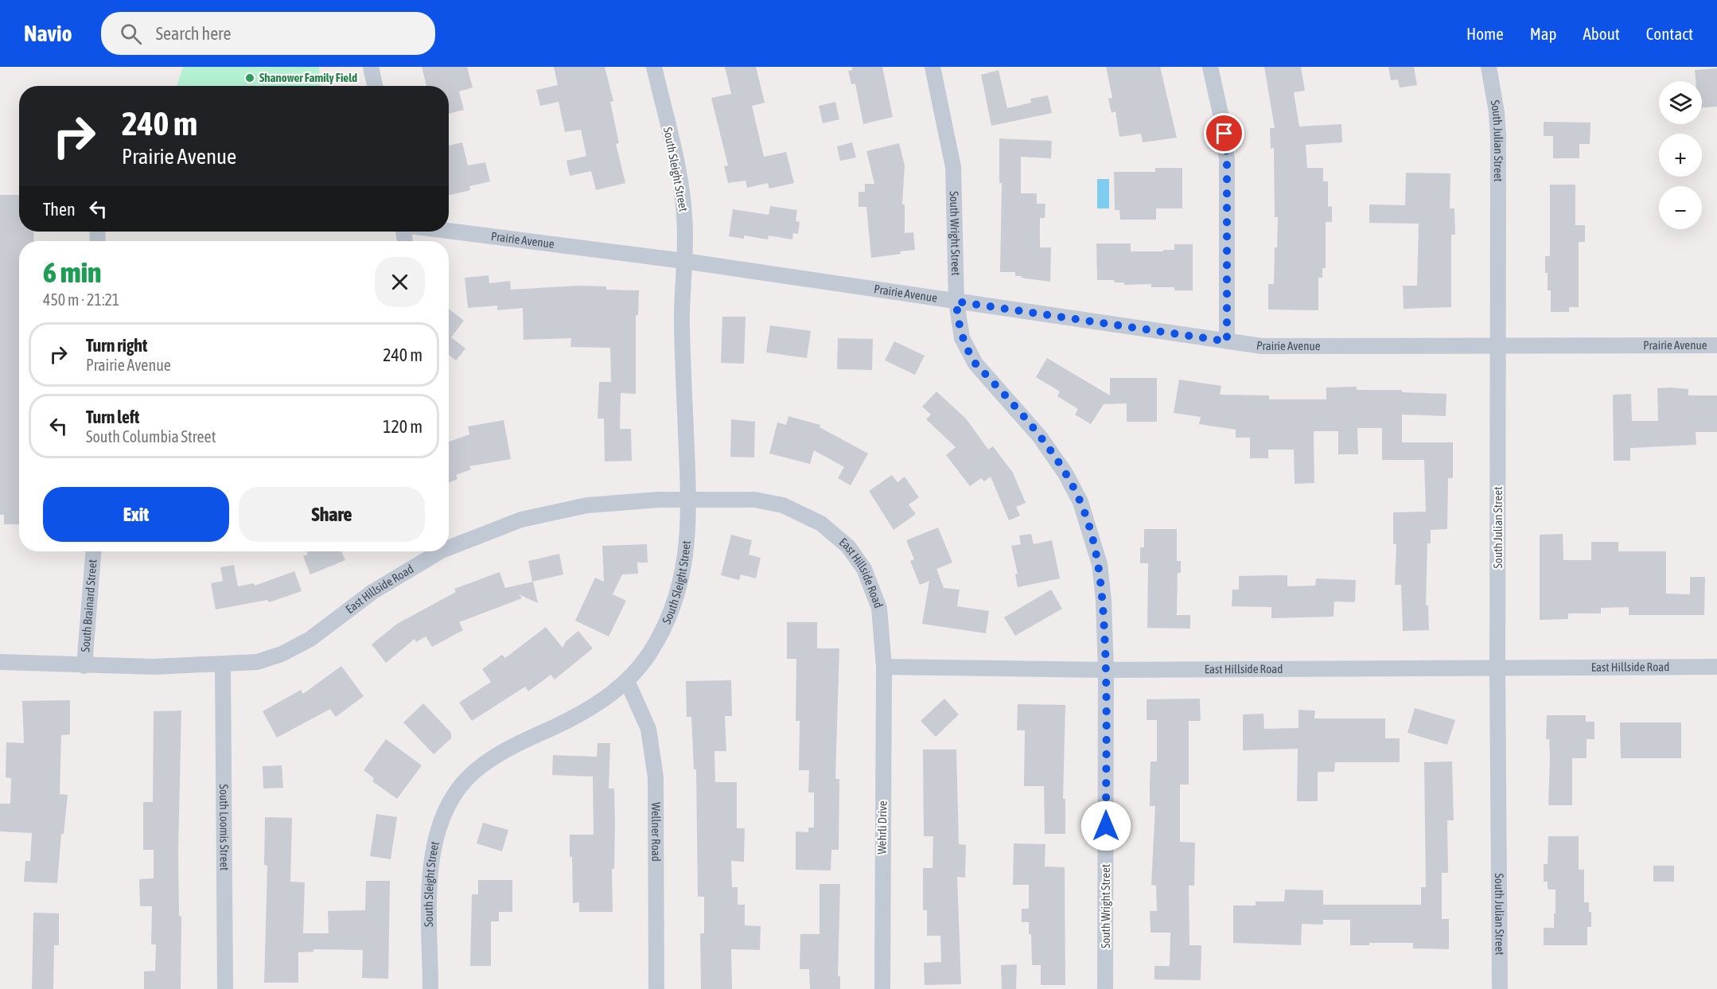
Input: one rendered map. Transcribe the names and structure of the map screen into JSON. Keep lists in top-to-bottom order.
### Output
{
  "streets": {
    "street": [
      "South Julian Street",
      "South Sleight Street",
      "South Wright Street",
      "Prairie Avenue",
      "East Hillside Road",
      "South Brainard Street",
      "South Loomis Street",
      "Wehrli Drive",
      "Wellner Road"
    ]
  },
  "crossings": [
    ["South Julian Street", "Prairie Avenue"],
    ["South Julian Street", "East Hillside Road"],
    ["South Sleight Street", "Prairie Avenue"],
    ["South Sleight Street", "East Hillside Road"],
    ["South Sleight Street", "Wellner Road"],
    ["South Wright Street", "Prairie Avenue"],
    ["South Wright Street", "East Hillside Road"],
    ["East Hillside Road", "South Brainard Street"],
    ["East Hillside Road", "South Loomis Street"],
    ["East Hillside Road", "Wehrli Drive"]
  ],
  "places": ["Shanower Family Field"],
  "page": {
    "header": "Navio",
    "search": "Search here",
    "nav": [
      "Home",
      "Map",
      "About",
      "Contact"
    ],
    "map_buttons": ["+", "−"],
    "turn": ["240 m", "Prairie Avenue"],
    "then": "Then",
    "heading": ["6 min", "450 m · 21:21"],
    "list": [
      {
        "name": "Turn right",
        "note": "Prairie Avenue",
        "value": "240 m"
      },
      {
        "name": "Turn left",
        "note": "South Columbia Street",
        "value": "120 m"
      }
    ],
    "buttons": ["Exit", "Share"]
  }
}
